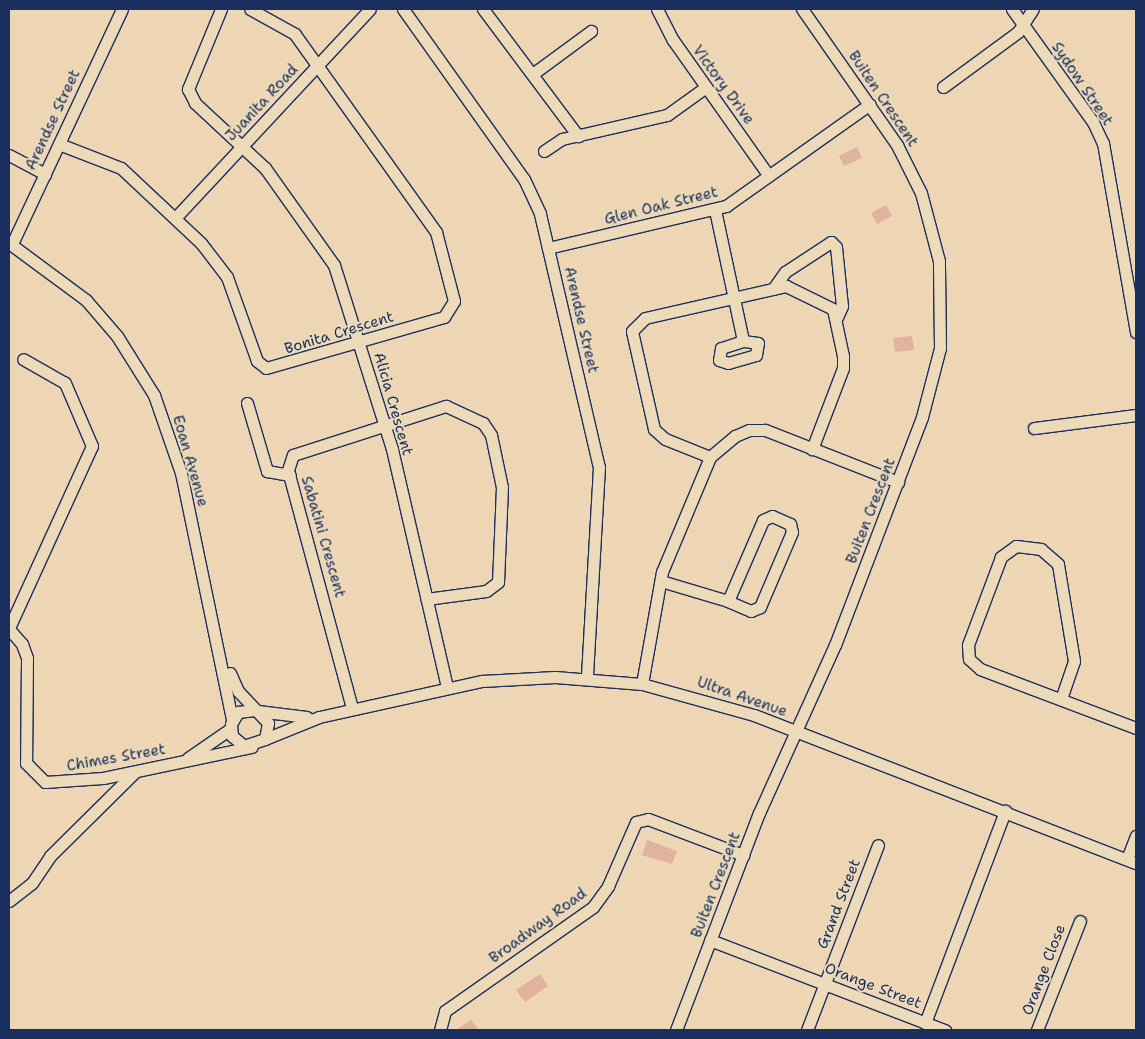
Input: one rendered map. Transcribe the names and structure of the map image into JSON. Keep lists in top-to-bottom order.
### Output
{
  "streets": {
    "street": [
      "Sydow Street",
      "Victory Drive",
      "Buiten Crescent",
      "Juanita Road",
      "Arendse Street",
      "Glen Oak Street",
      "Bonita Crescent",
      "Alicia Crescent",
      "Eoan Avenue",
      "Sabatini Crescent",
      "Ultra Avenue",
      "Chimes Street",
      "Grand Street",
      "Broadway Road",
      "Orange Close",
      "Orange Street"
    ]
  },
  "crossings": [
    ["Victory Drive", "Glen Oak Street"],
    ["Buiten Crescent", "Glen Oak Street"],
    ["Buiten Crescent", "Ultra Avenue"],
    ["Buiten Crescent", "Broadway Road"],
    ["Buiten Crescent", "Orange Street"],
    ["Juanita Road", "Bonita Crescent"],
    ["Juanita Road", "Alicia Crescent"],
    ["Arendse Street", "Glen Oak Street"],
    ["Arendse Street", "Bonita Crescent"],
    ["Arendse Street", "Eoan Avenue"],
    ["Arendse Street", "Ultra Avenue"],
    ["Bonita Crescent", "Alicia Crescent"],
    ["Alicia Crescent", "Sabatini Crescent"],
    ["Alicia Crescent", "Ultra Avenue"],
    ["Eoan Avenue", "Ultra Avenue"],
    ["Eoan Avenue", "Chimes Street"],
    ["Sabatini Crescent", "Ultra Avenue"],
    ["Ultra Avenue", "Chimes Street"],
    ["Ultra Avenue", "Orange Street"],
    ["Grand Street", "Orange Street"]
  ]
}
